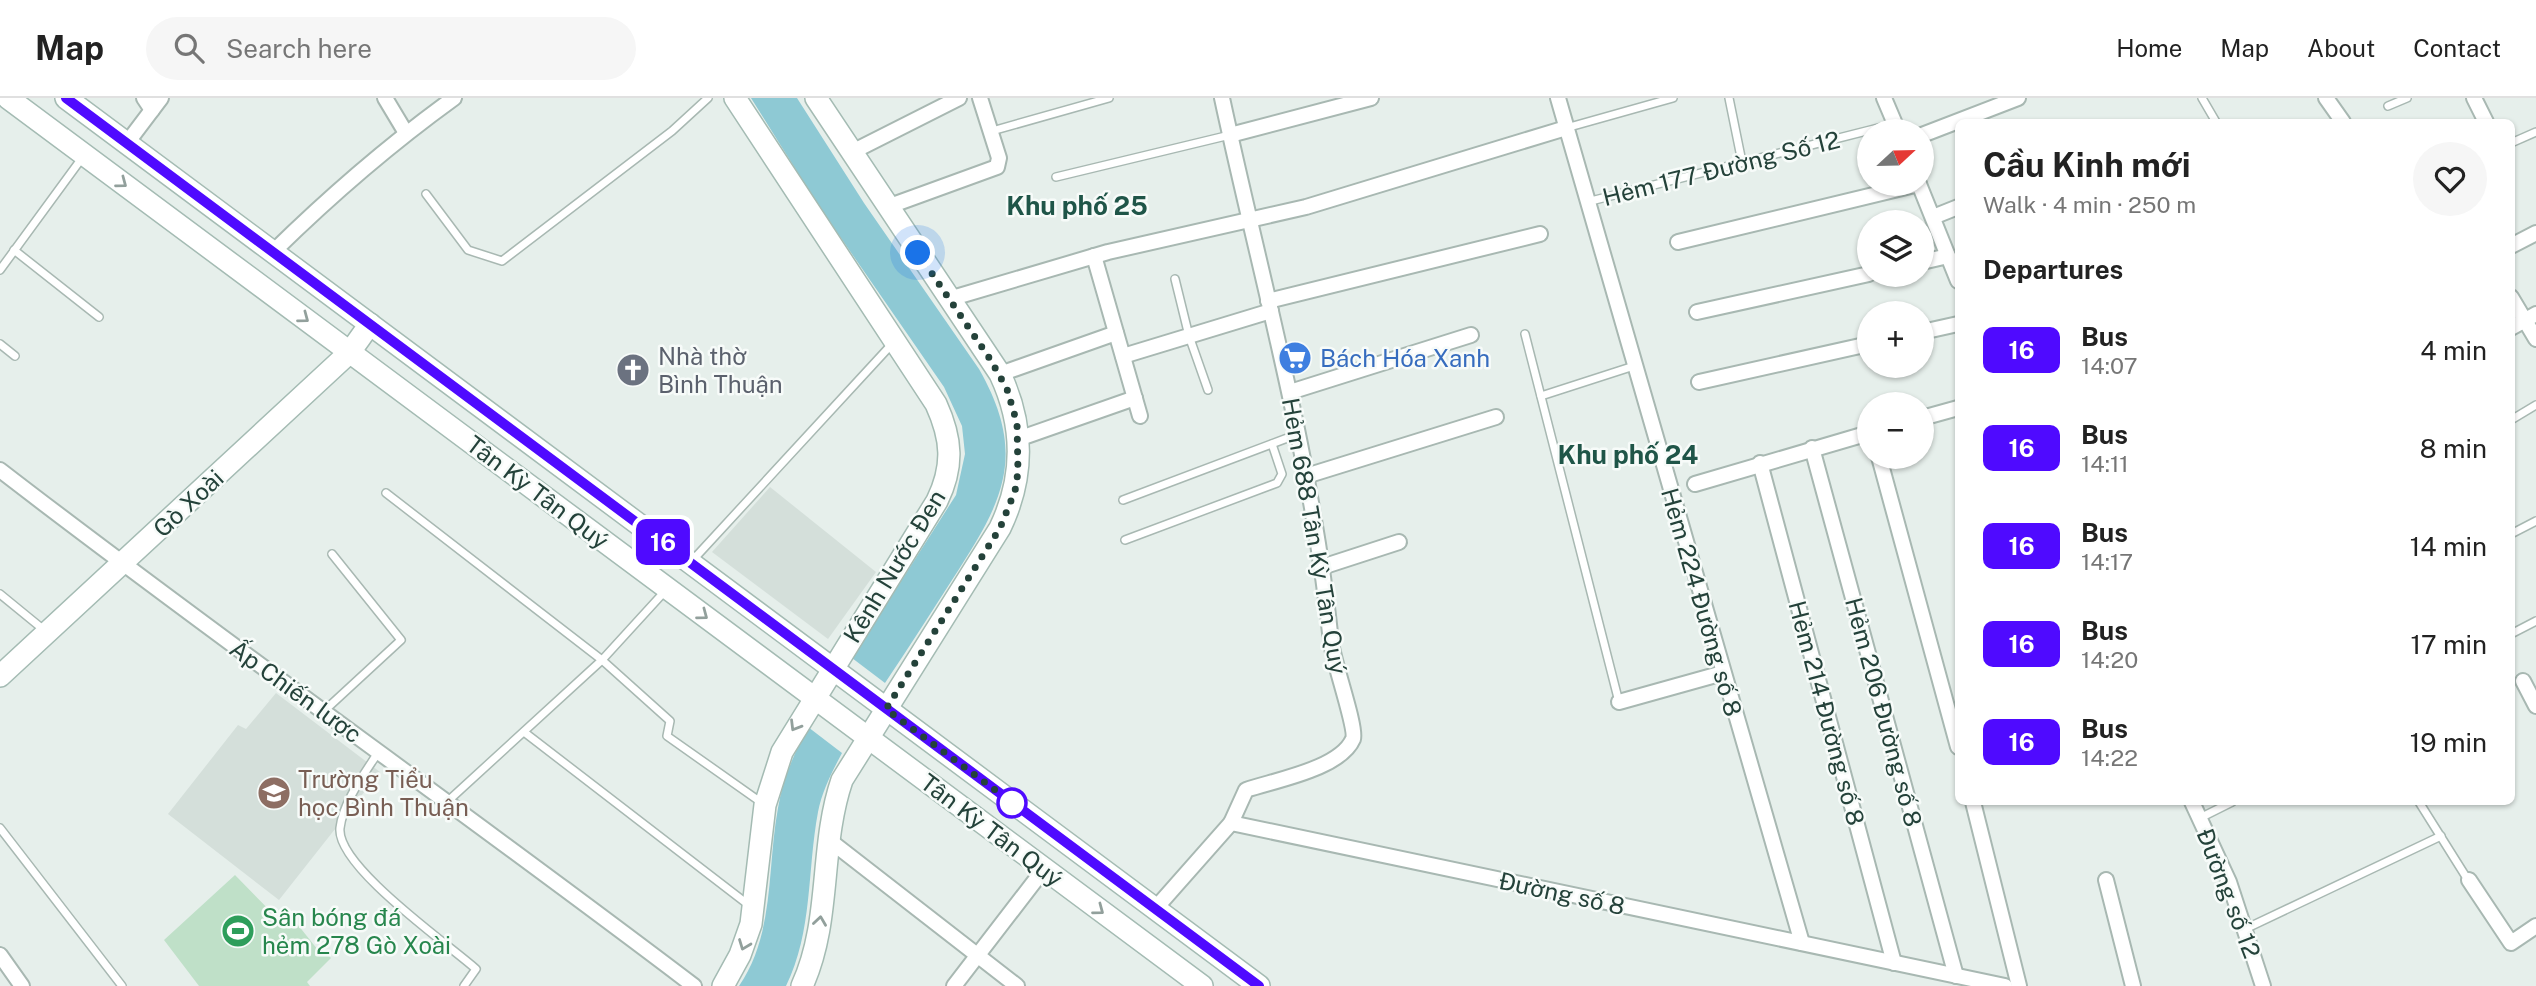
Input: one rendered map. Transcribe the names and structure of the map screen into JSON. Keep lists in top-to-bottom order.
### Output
{
  "streets": {
    "main road": ["Tân Kỳ Tân Quý", "Gò Xoài", "Kênh Nước Đen"],
    "street": [
      "Hẻm 688 Tân Kỳ Tân Quý",
      "Hẻm 224 Đường số 8",
      "Ấp Chiến lược",
      "Hẻm 206 Đường số 8",
      "Hẻm 214 Đường số 8",
      "Đường số 8",
      "Đường số 12"
    ],
    "lane": ["Hẻm 177 Đường Số 12"]
  },
  "crossings": [
    ["Hẻm 177 Đường Số 12", "Hẻm 224 Đường số 8"],
    ["Tân Kỳ Tân Quý", "Gò Xoài"],
    ["Tân Kỳ Tân Quý", "Kênh Nước Đen"],
    ["Gò Xoài", "Ấp Chiến lược"],
    ["Hẻm 688 Tân Kỳ Tân Quý", "Đường số 8"],
    ["Hẻm 224 Đường số 8", "Đường số 8"],
    ["Hẻm 206 Đường số 8", "Đường số 8"],
    ["Hẻm 214 Đường số 8", "Đường số 8"]
  ],
  "districts": ["Khu phố 25", "Khu phố 24"],
  "places": {
    "supermarket": ["Bách Hóa Xanh"],
    "church": ["Nhà thờ Bình Thuận"],
    "school or university": ["Trường Tiểu học Bình Thuận"],
    "sports": ["Sân bóng đá hẻm 278 Gò Xoài"]
  },
  "lines": ["bus line 16"],
  "north": "right",
  "page": {
    "header": "Map",
    "search": "Search here",
    "nav": [
      "Home",
      "Map",
      "About",
      "Contact"
    ],
    "on_map": "16",
    "map_buttons": ["+", "−"],
    "heading": [
      ["Cầu Kinh mới", "Walk · 4 min · 250 m"],
      "Departures"
    ],
    "list": [
      {
        "mark": "16",
        "name": "Bus",
        "note": "14:07",
        "value": "4 min"
      },
      {
        "mark": "16",
        "name": "Bus",
        "note": "14:11",
        "value": "8 min"
      },
      {
        "mark": "16",
        "name": "Bus",
        "note": "14:17",
        "value": "14 min"
      },
      {
        "mark": "16",
        "name": "Bus",
        "note": "14:20",
        "value": "17 min"
      },
      {
        "mark": "16",
        "name": "Bus",
        "note": "14:22",
        "value": "19 min"
      }
    ]
  }
}
